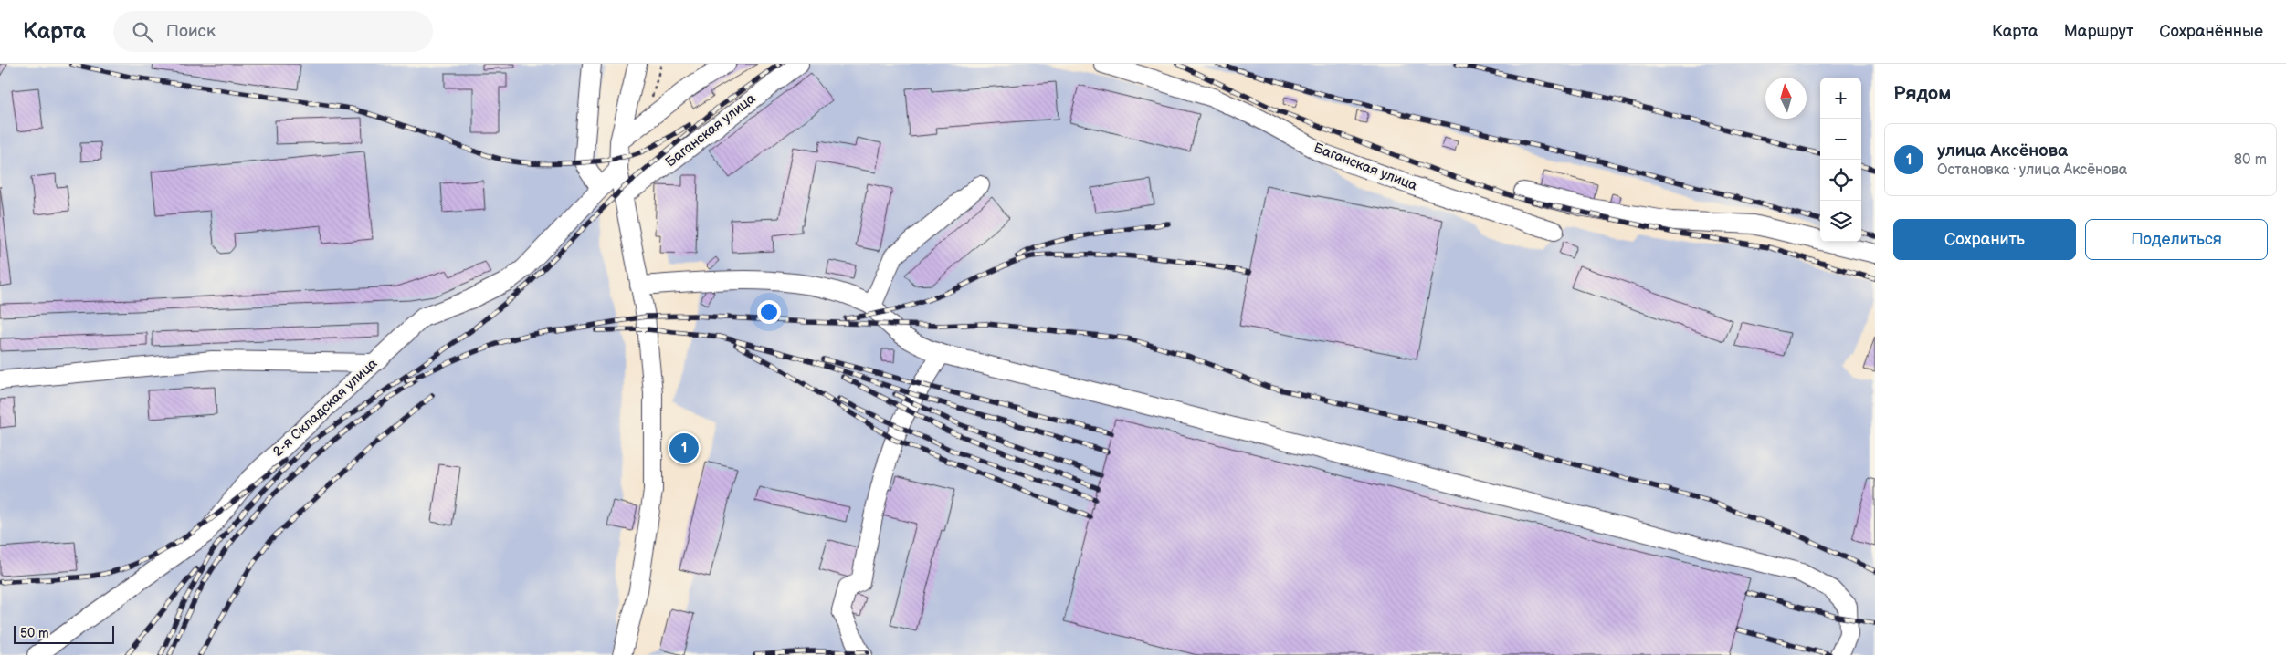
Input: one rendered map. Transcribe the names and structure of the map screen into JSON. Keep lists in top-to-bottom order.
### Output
{
  "streets": {
    "street": ["Баганская улица", "2-я Складская улица"]
  },
  "scale_bar": "50 m",
  "north": "top",
  "page": {
    "header": "Карта",
    "search": "Поиск",
    "nav": ["Карта", "Маршрут", "Сохранённые"],
    "heading": "Рядом",
    "map_buttons": ["+", "−"],
    "list": [
      {
        "mark": "1",
        "name": "улица Аксёнова",
        "note": "Остановка · улица Аксёнова",
        "value": "80 m"
      }
    ],
    "buttons": ["Сохранить", "Поделиться"],
    "pins": "1",
    "scale": "50 m"
  }
}
